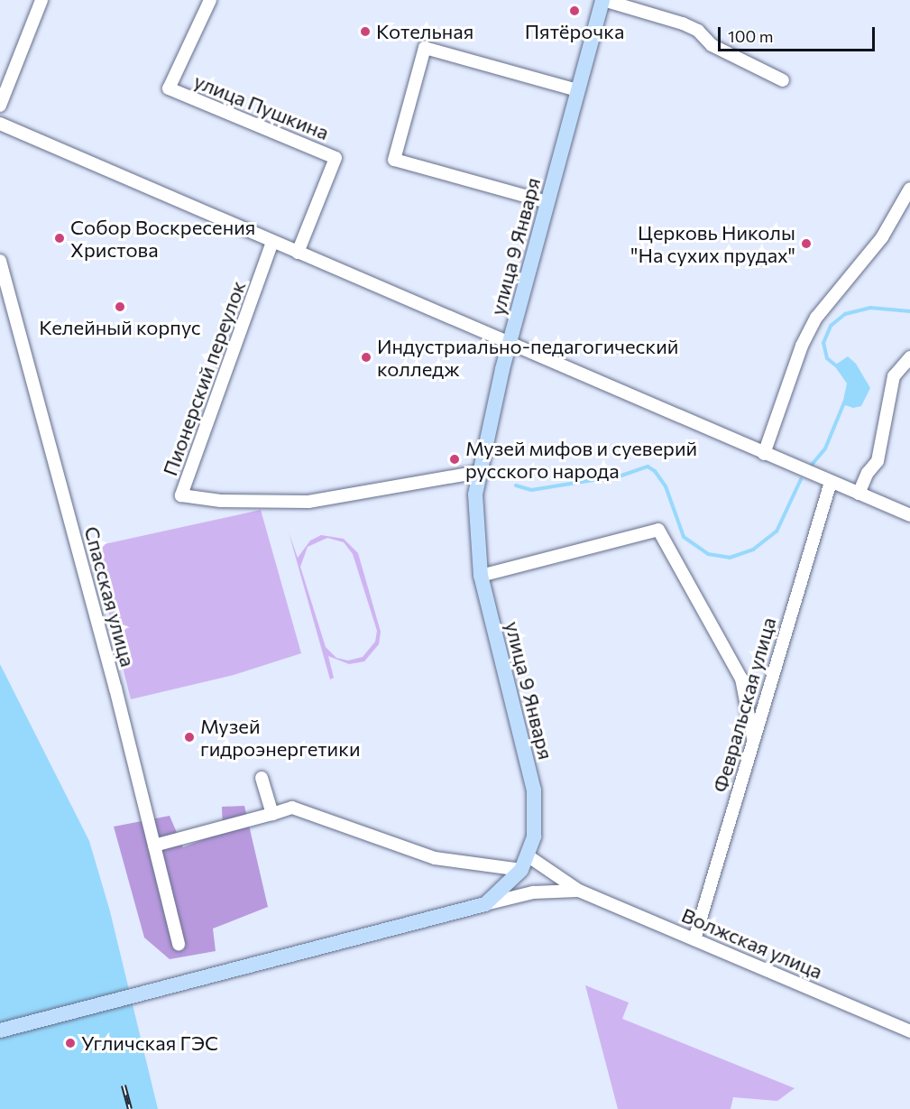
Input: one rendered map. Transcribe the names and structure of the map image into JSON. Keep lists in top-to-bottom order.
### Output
{
  "streets": {
    "main road": ["улица 9 Января"],
    "street": [
      "улица Пушкина",
      "Пионерский переулок",
      "Спасская улица",
      "Февральская улица",
      "Волжская улица"
    ]
  },
  "crossings": [
    ["улица 9 Января", "Пионерский переулок"],
    ["Февральская улица", "Волжская улица"]
  ],
  "places": [
    "Пятёрочка",
    "Котельная",
    "Собор Воскресения Христова",
    "Церковь Николы \"На сухих прудах\"",
    "Келейный корпус",
    "Индустриально-педагогический колледж",
    "Музей мифов и суеверий русского народа",
    "Музей гидроэнергетики",
    "Угличская ГЭС"
  ],
  "scale_bar": "100 m"
}
